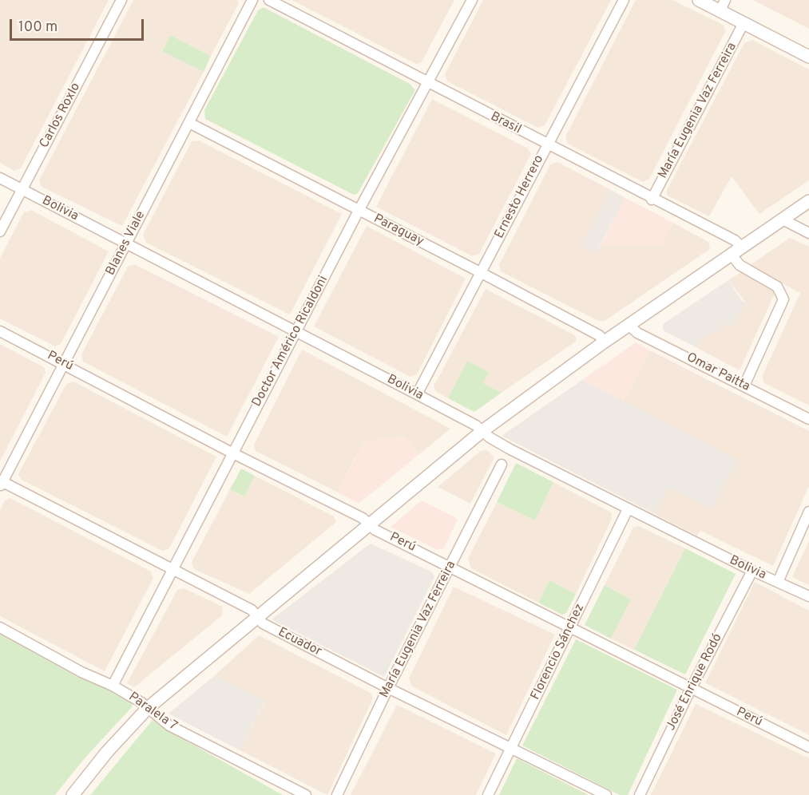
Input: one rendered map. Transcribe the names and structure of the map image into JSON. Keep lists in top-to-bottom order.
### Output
{
  "streets": {
    "street": [
      "María Eugenia Vaz Ferreira",
      "Carlos Roxlo",
      "Brasil",
      "Ernesto Herrero",
      "Bolivia",
      "Paraguay",
      "Blanes Viale",
      "Doctor Américo Ricaldoni",
      "Perú",
      "Omar Paitta",
      "Ecuador",
      "Florencio Sánchez",
      "José Enrique Rodó",
      "Paralela 7"
    ]
  },
  "crossings": [
    ["María Eugenia Vaz Ferreira", "Brasil"],
    ["María Eugenia Vaz Ferreira", "Perú"],
    ["María Eugenia Vaz Ferreira", "Ecuador"],
    ["Carlos Roxlo", "Bolivia"],
    ["Brasil", "Ernesto Herrero"],
    ["Brasil", "Doctor Américo Ricaldoni"],
    ["Ernesto Herrero", "Bolivia"],
    ["Ernesto Herrero", "Paraguay"],
    ["Bolivia", "Blanes Viale"],
    ["Bolivia", "Doctor Américo Ricaldoni"],
    ["Bolivia", "Florencio Sánchez"],
    ["Bolivia", "José Enrique Rodó"],
    ["Paraguay", "Blanes Viale"],
    ["Paraguay", "Doctor Américo Ricaldoni"],
    ["Blanes Viale", "Perú"],
    ["Blanes Viale", "Ecuador"],
    ["Doctor Américo Ricaldoni", "Perú"],
    ["Doctor Américo Ricaldoni", "Ecuador"],
    ["Doctor Américo Ricaldoni", "Paralela 7"],
    ["Perú", "Florencio Sánchez"],
    ["Perú", "José Enrique Rodó"],
    ["Ecuador", "Florencio Sánchez"]
  ],
  "scale_bar": "100 m"
}
